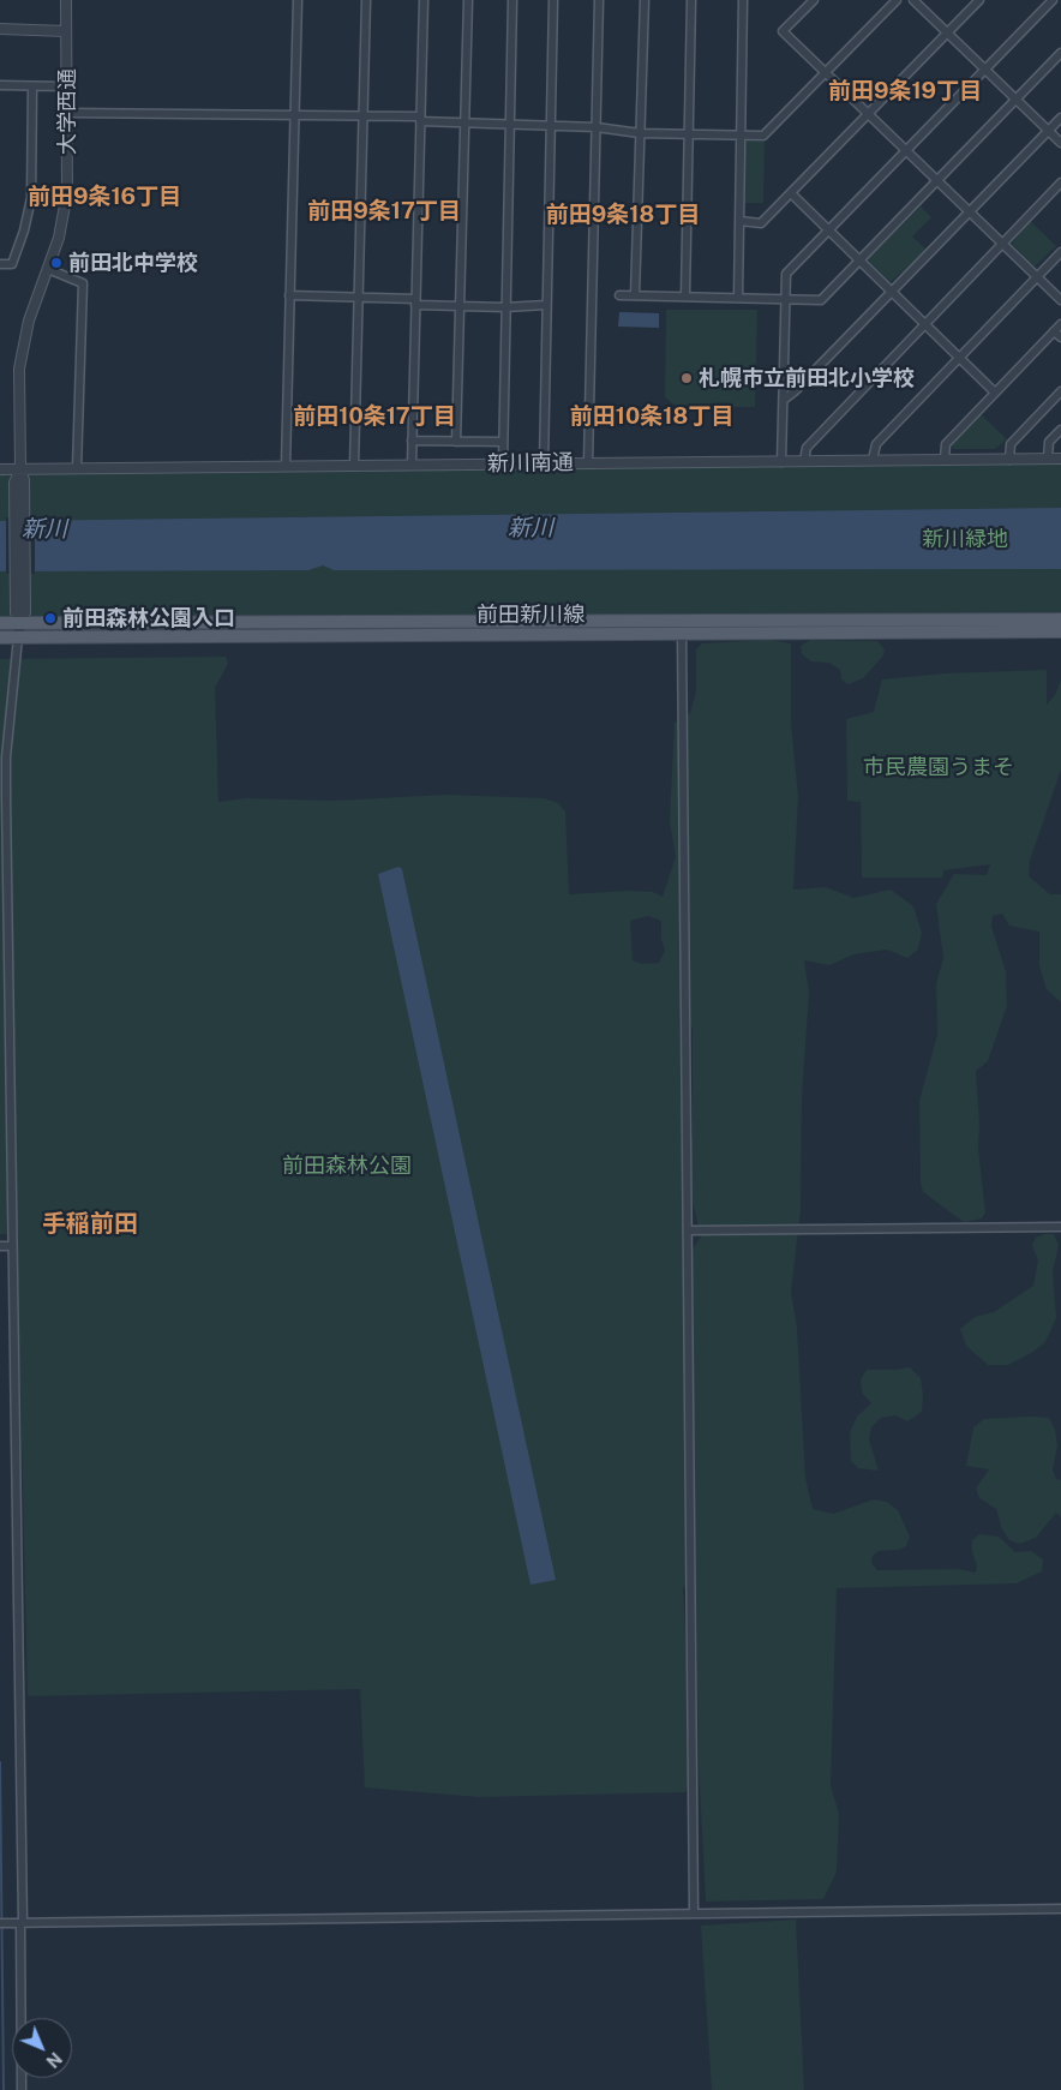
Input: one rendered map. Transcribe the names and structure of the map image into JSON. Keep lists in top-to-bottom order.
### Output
{
  "streets": {
    "main road": ["前田新川線"],
    "street": ["大学西通", "新川南通"]
  },
  "crossings": [
    ["大学西通", "新川南通"],
    ["大学西通", "前田新川線"]
  ],
  "districts": [
    "前田9条19丁目",
    "前田9条16丁目",
    "前田9条17丁目",
    "前田9条18丁目",
    "前田10条17丁目",
    "前田10条18丁目",
    "手稲前田"
  ],
  "water": ["新川"],
  "parks": ["新川緑地", "市民農園うまそ", "前田森林公園"],
  "places": ["前田北中学校", "札幌市立前田北小学校", "前田森林公園入口"],
  "north": "bottom right"
}
